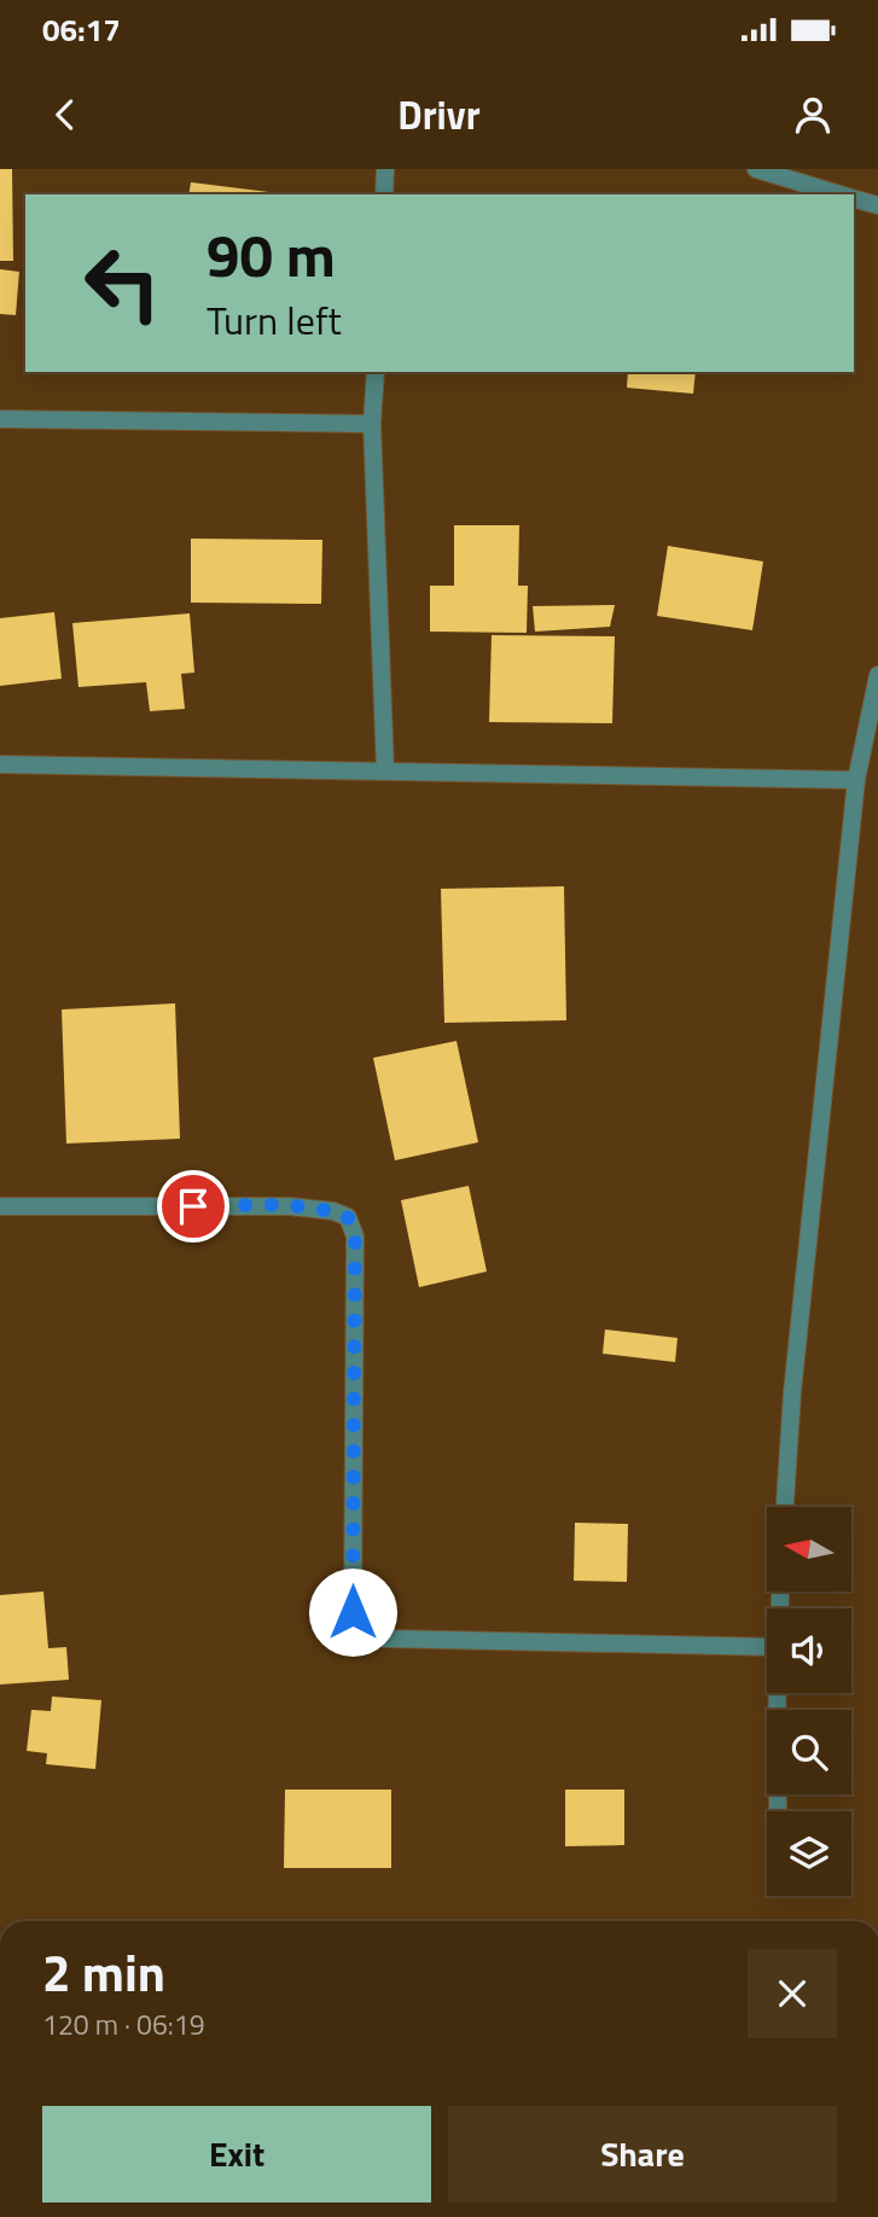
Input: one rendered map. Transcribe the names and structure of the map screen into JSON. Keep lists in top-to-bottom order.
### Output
{
  "north": "left",
  "page": {
    "status": "06:17",
    "header": "Drivr",
    "turn": ["90 m", "Turn left"],
    "heading": ["2 min", "120 m · 06:19"],
    "buttons": ["Exit", "Share"]
  }
}
